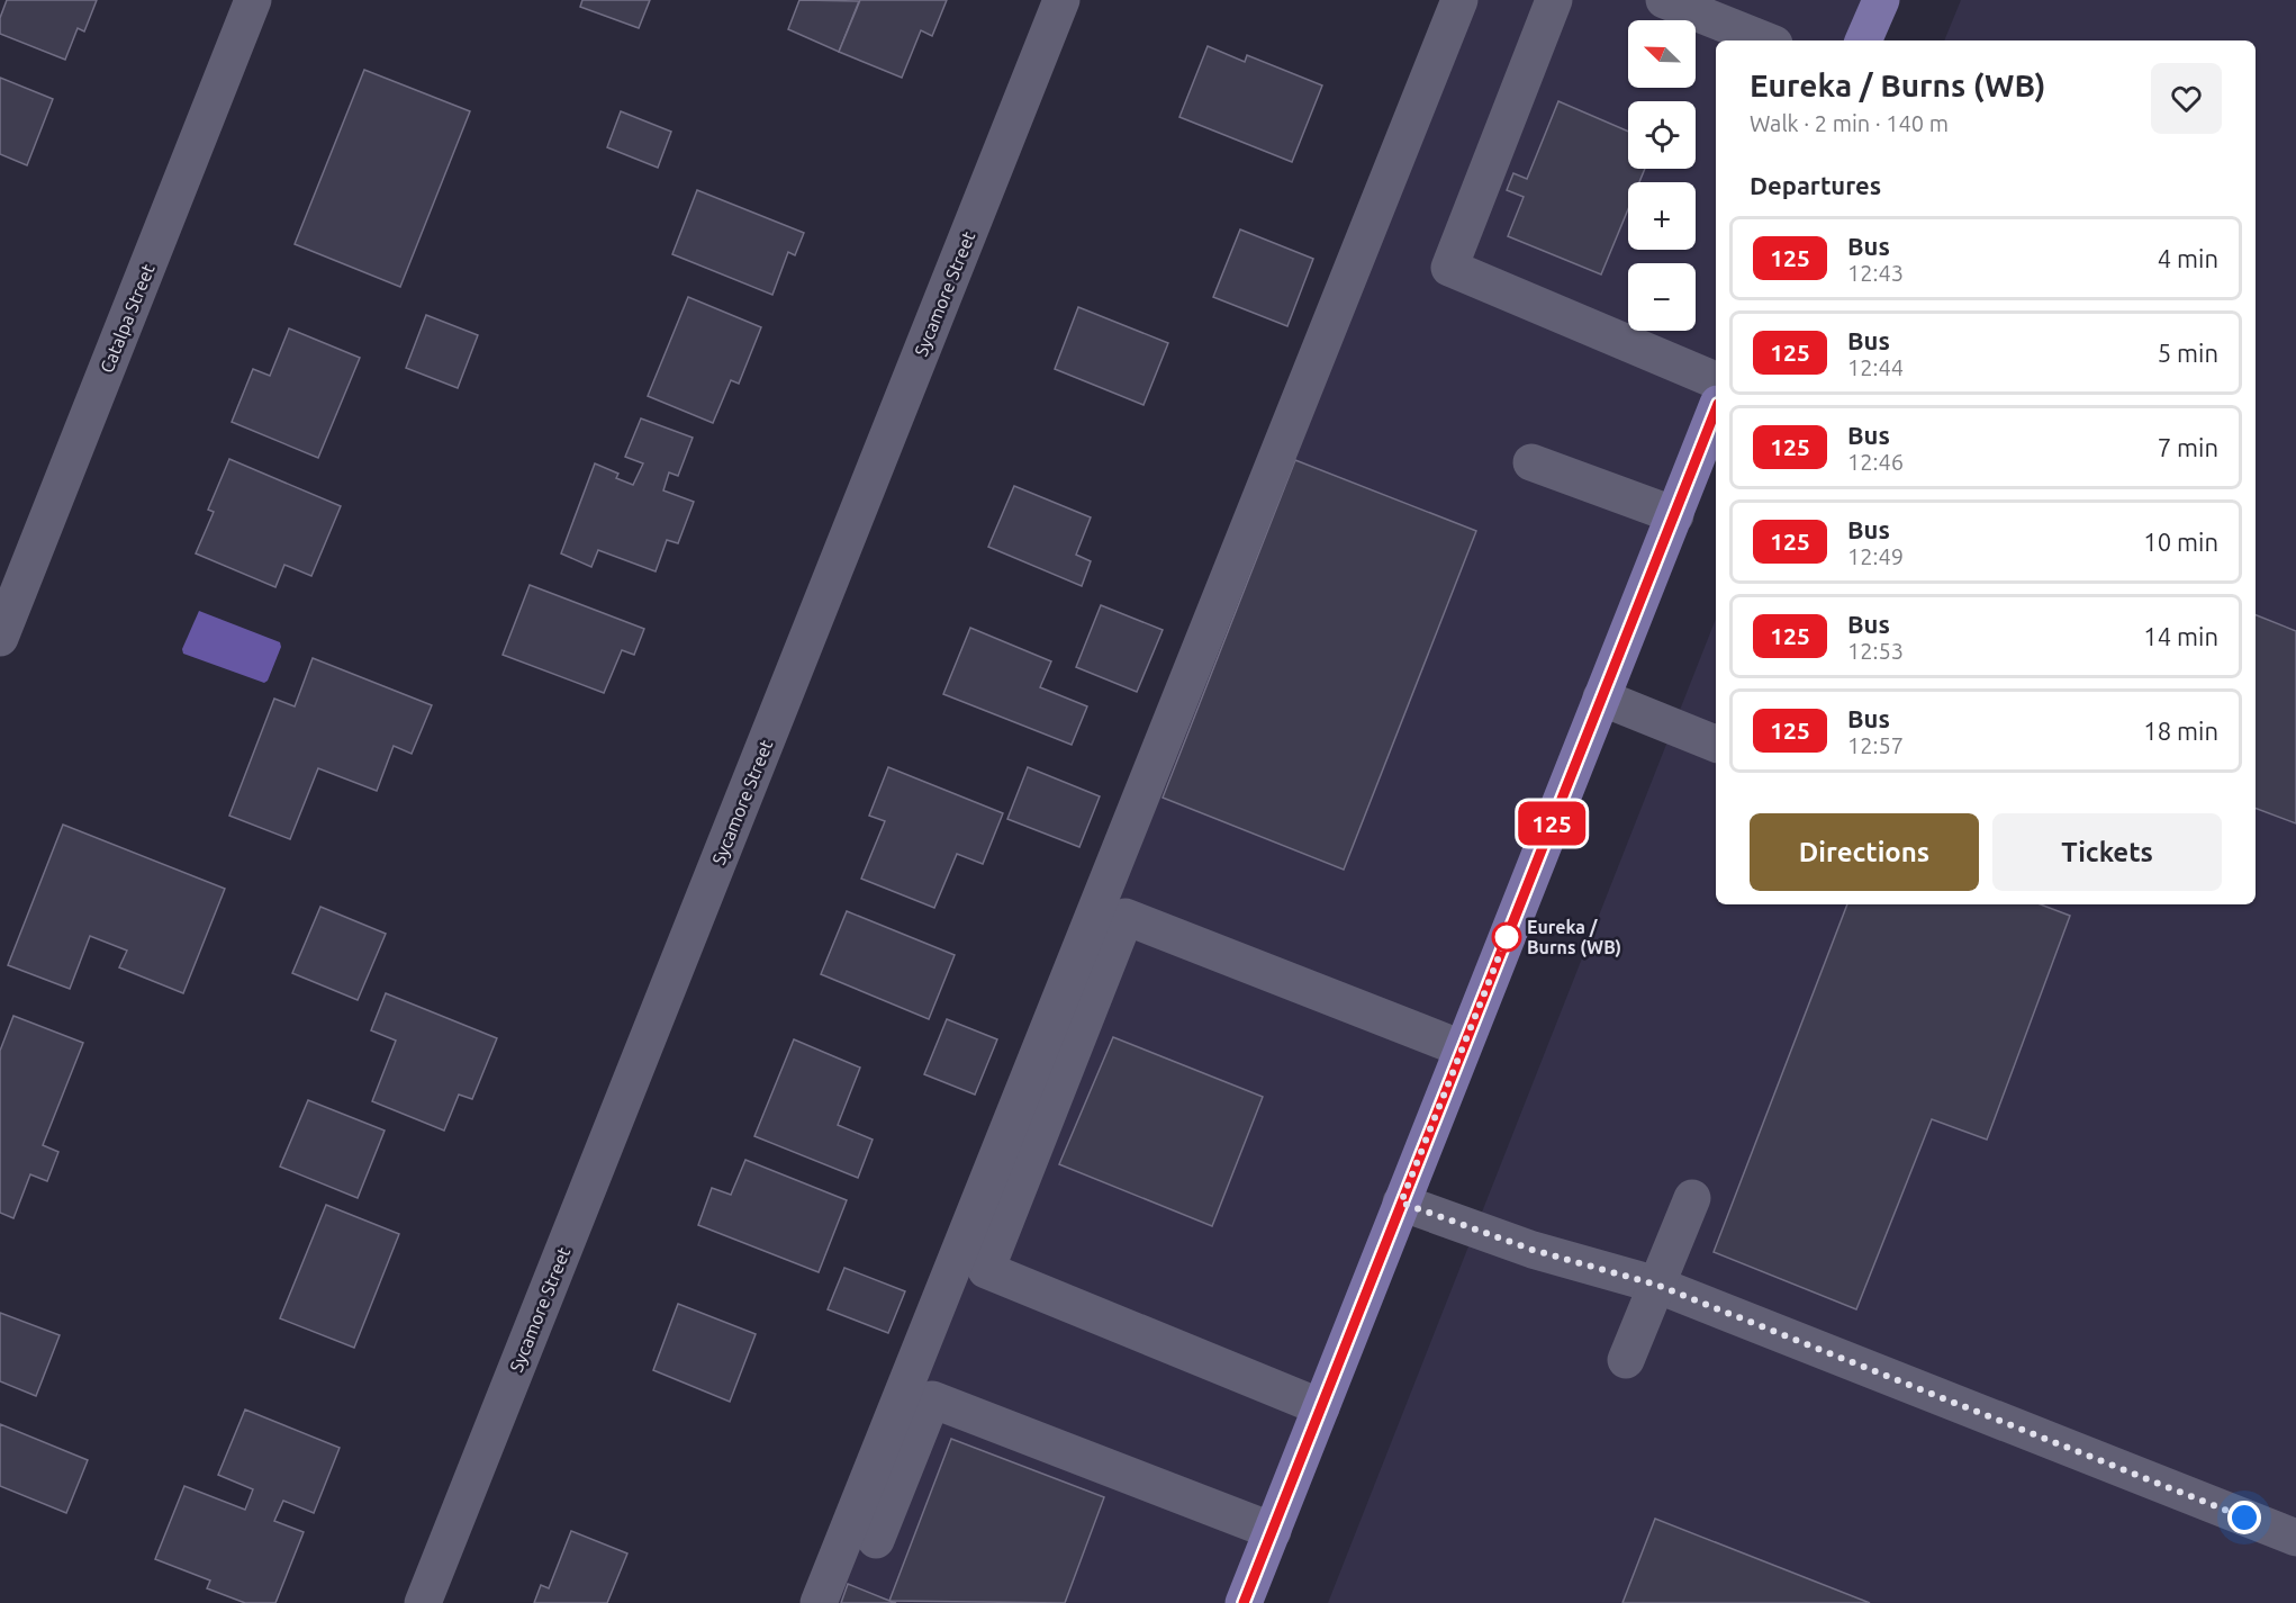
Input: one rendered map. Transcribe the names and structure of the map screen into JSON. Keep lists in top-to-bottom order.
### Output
{
  "streets": {
    "street": ["Sycamore Street", "Catalpa Street"]
  },
  "places": ["Eureka / Burns (WB)"],
  "lines": ["bus line 125"],
  "north": "top left",
  "page": {
    "on_map": "125",
    "map_buttons": ["+", "−"],
    "heading": [
      ["Eureka / Burns (WB)", "Walk · 2 min · 140 m"],
      "Departures"
    ],
    "list": [
      {
        "mark": "125",
        "name": "Bus",
        "note": "12:43",
        "value": "4 min"
      },
      {
        "mark": "125",
        "name": "Bus",
        "note": "12:44",
        "value": "5 min"
      },
      {
        "mark": "125",
        "name": "Bus",
        "note": "12:46",
        "value": "7 min"
      },
      {
        "mark": "125",
        "name": "Bus",
        "note": "12:49",
        "value": "10 min"
      },
      {
        "mark": "125",
        "name": "Bus",
        "note": "12:53",
        "value": "14 min"
      },
      {
        "mark": "125",
        "name": "Bus",
        "note": "12:57",
        "value": "18 min"
      }
    ],
    "buttons": ["Directions", "Tickets"]
  }
}
